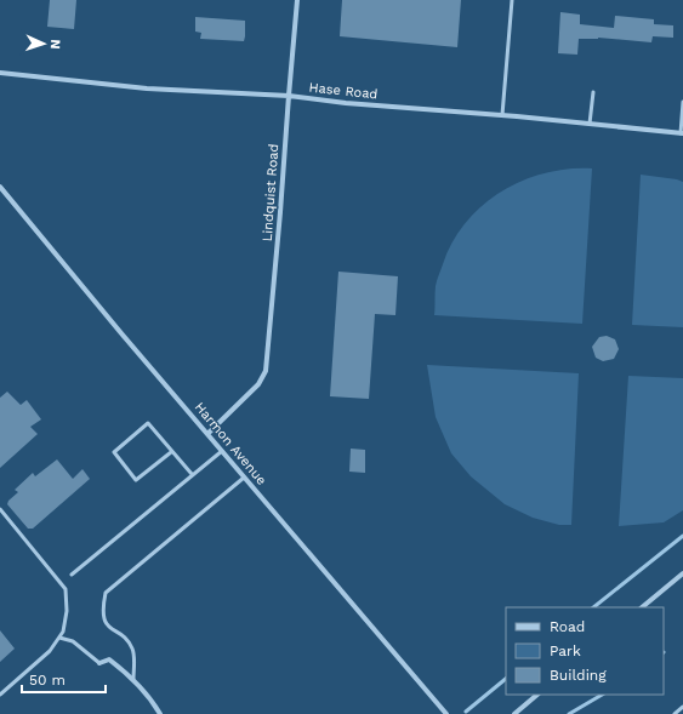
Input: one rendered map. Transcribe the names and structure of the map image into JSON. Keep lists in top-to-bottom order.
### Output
{
  "streets": {
    "street": ["Hase Road", "Lindquist Road", "Harmon Avenue"]
  },
  "crossings": [
    ["Hase Road", "Lindquist Road"],
    ["Lindquist Road", "Harmon Avenue"]
  ],
  "legend": ["Road", "Park", "Building"],
  "scale_bar": "50 m",
  "north": "right"
}
